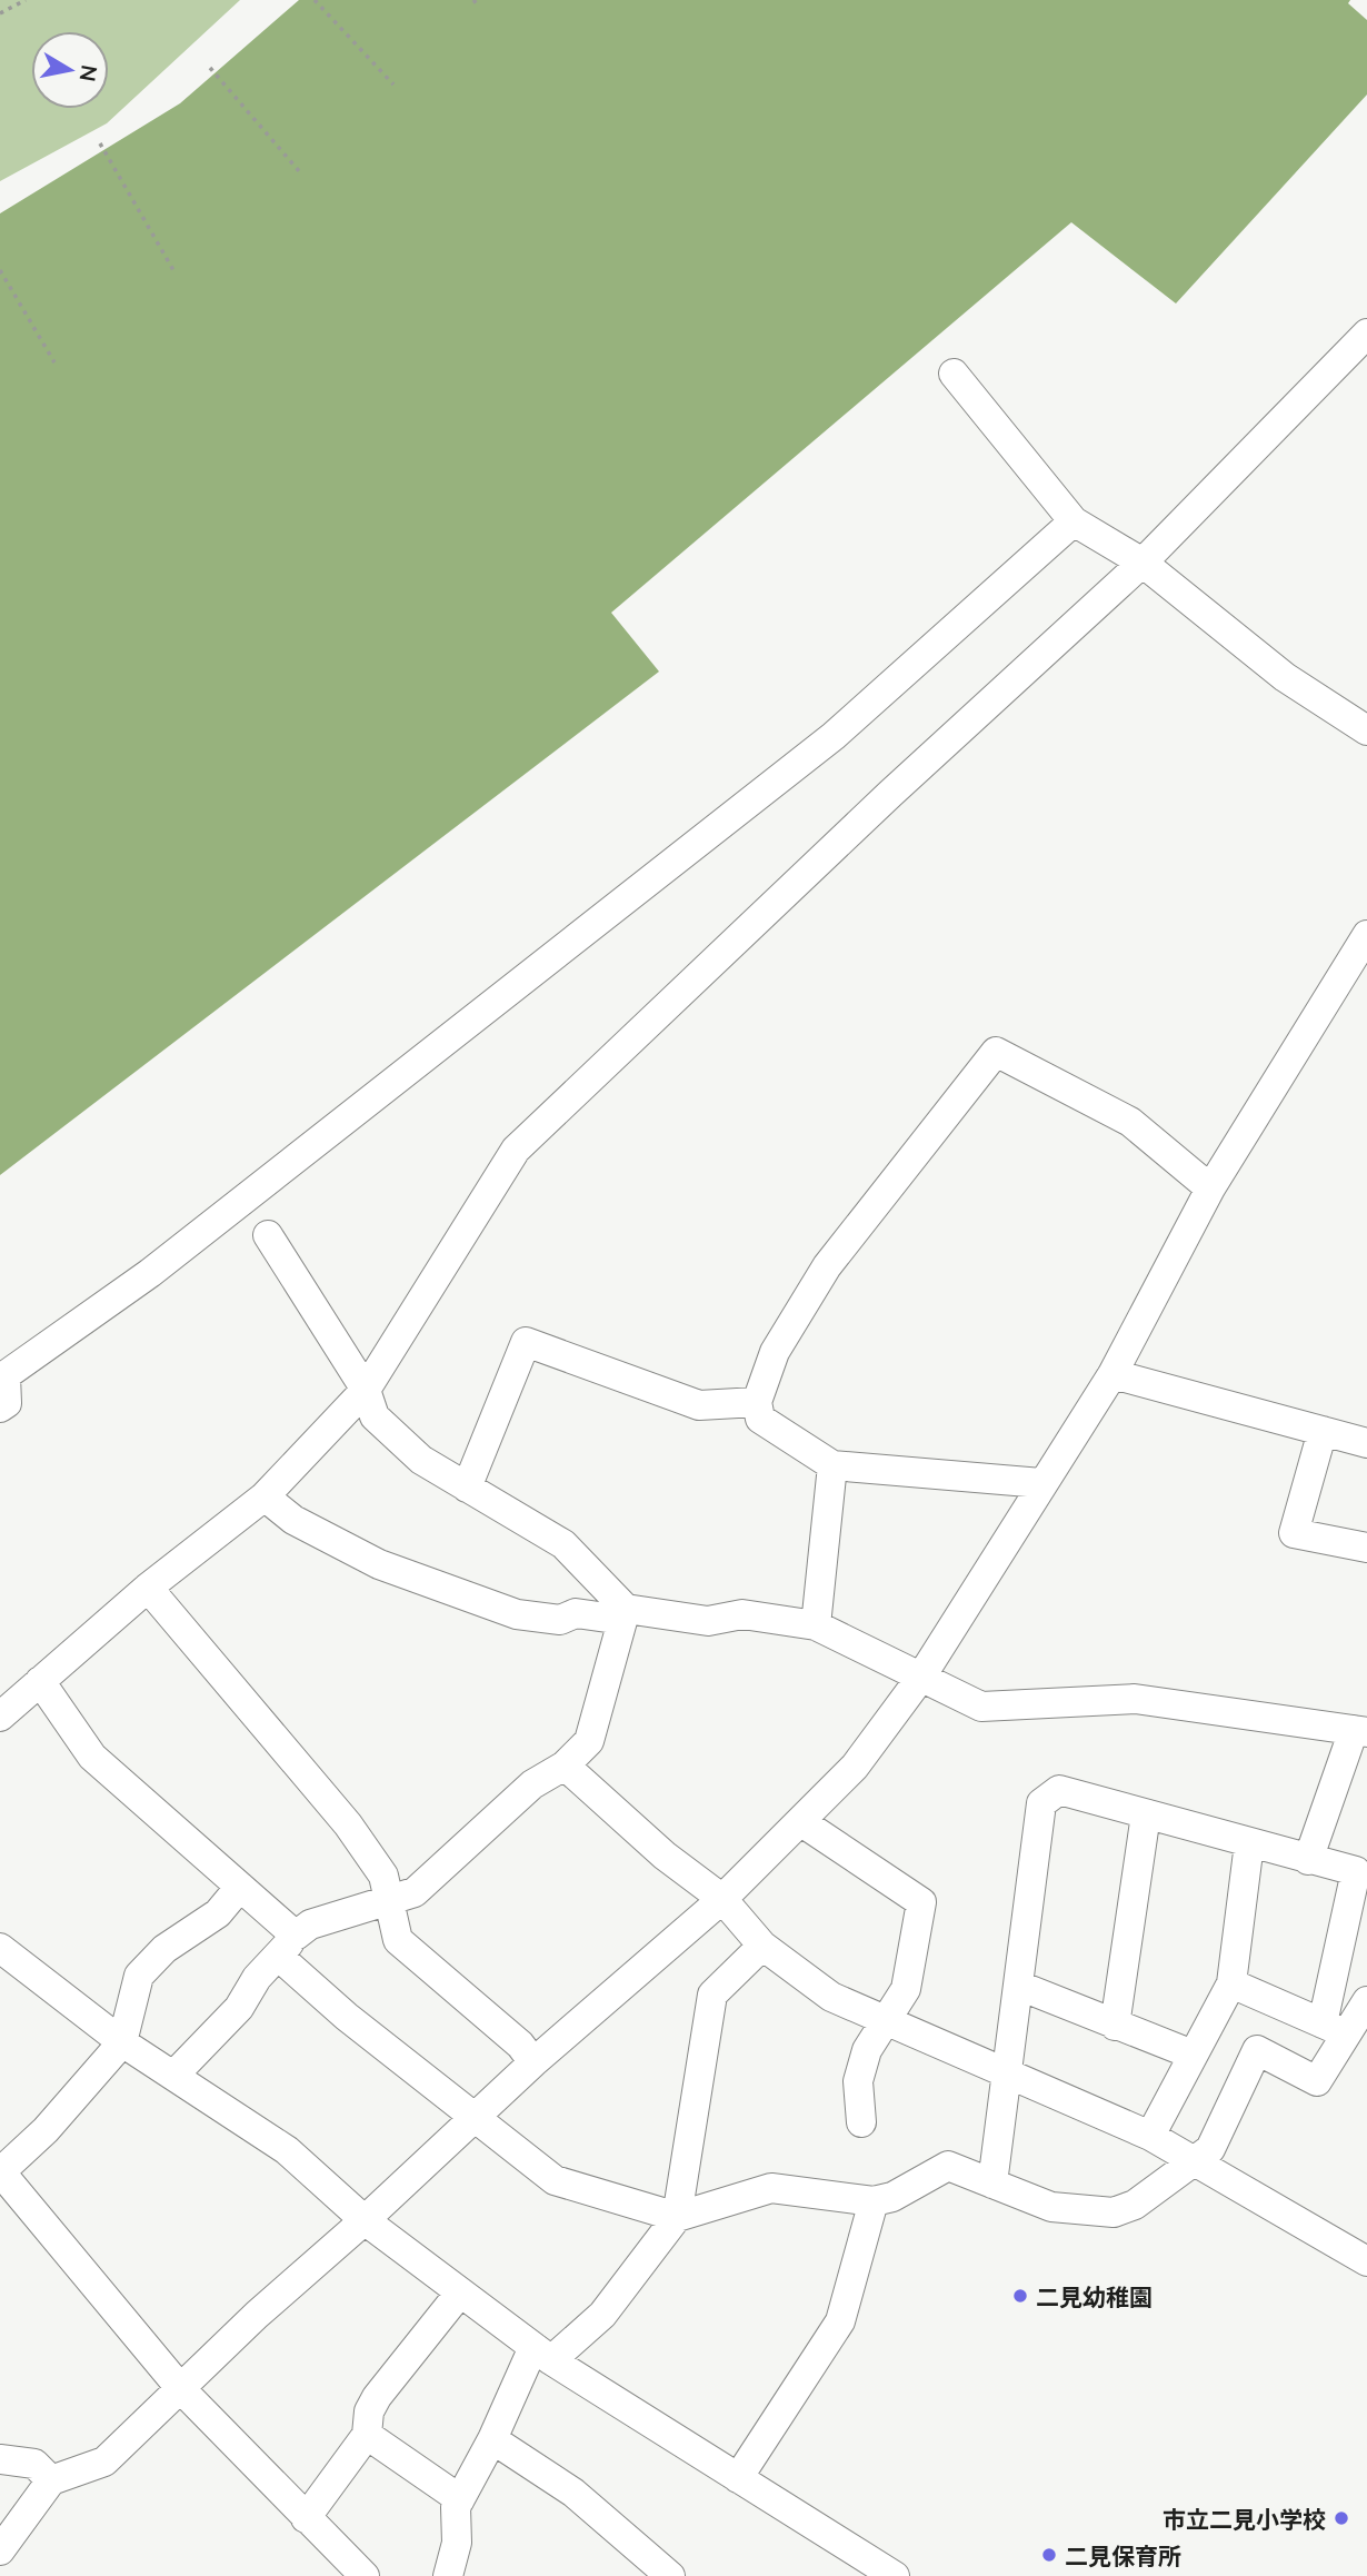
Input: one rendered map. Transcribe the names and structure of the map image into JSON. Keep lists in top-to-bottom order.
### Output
{
  "places": ["二見幼稚園", "市立二見小学校", "二見保育所"],
  "north": "right"
}
